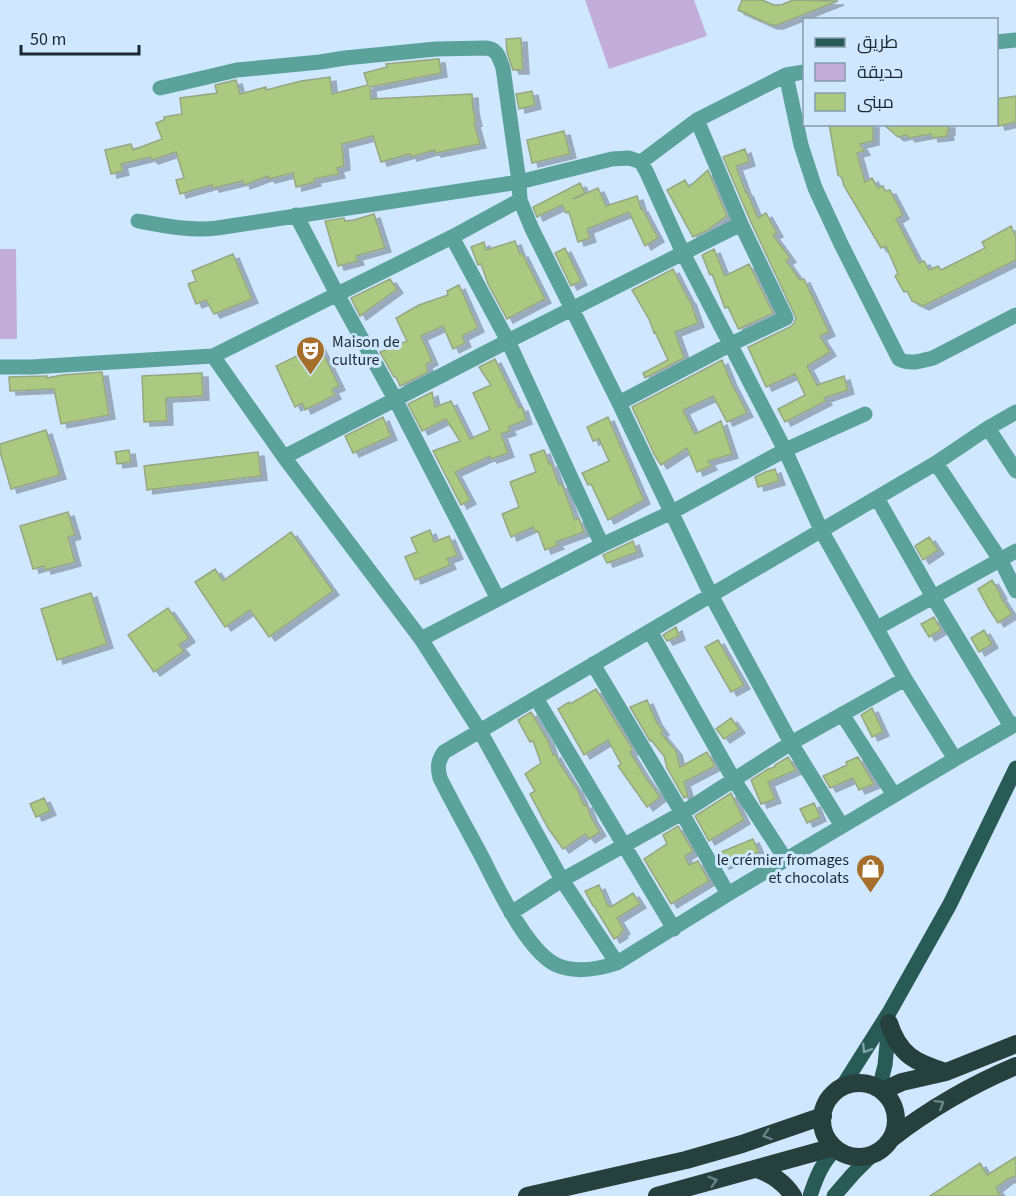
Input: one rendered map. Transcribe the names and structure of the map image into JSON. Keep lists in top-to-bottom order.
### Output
{
  "places": {
    "theatre": ["Maison de culture"],
    "shop": ["le crémier fromages et chocolats"]
  },
  "legend": ["طريق", "حديقة", "مبنى"],
  "scale_bar": "50 m"
}
